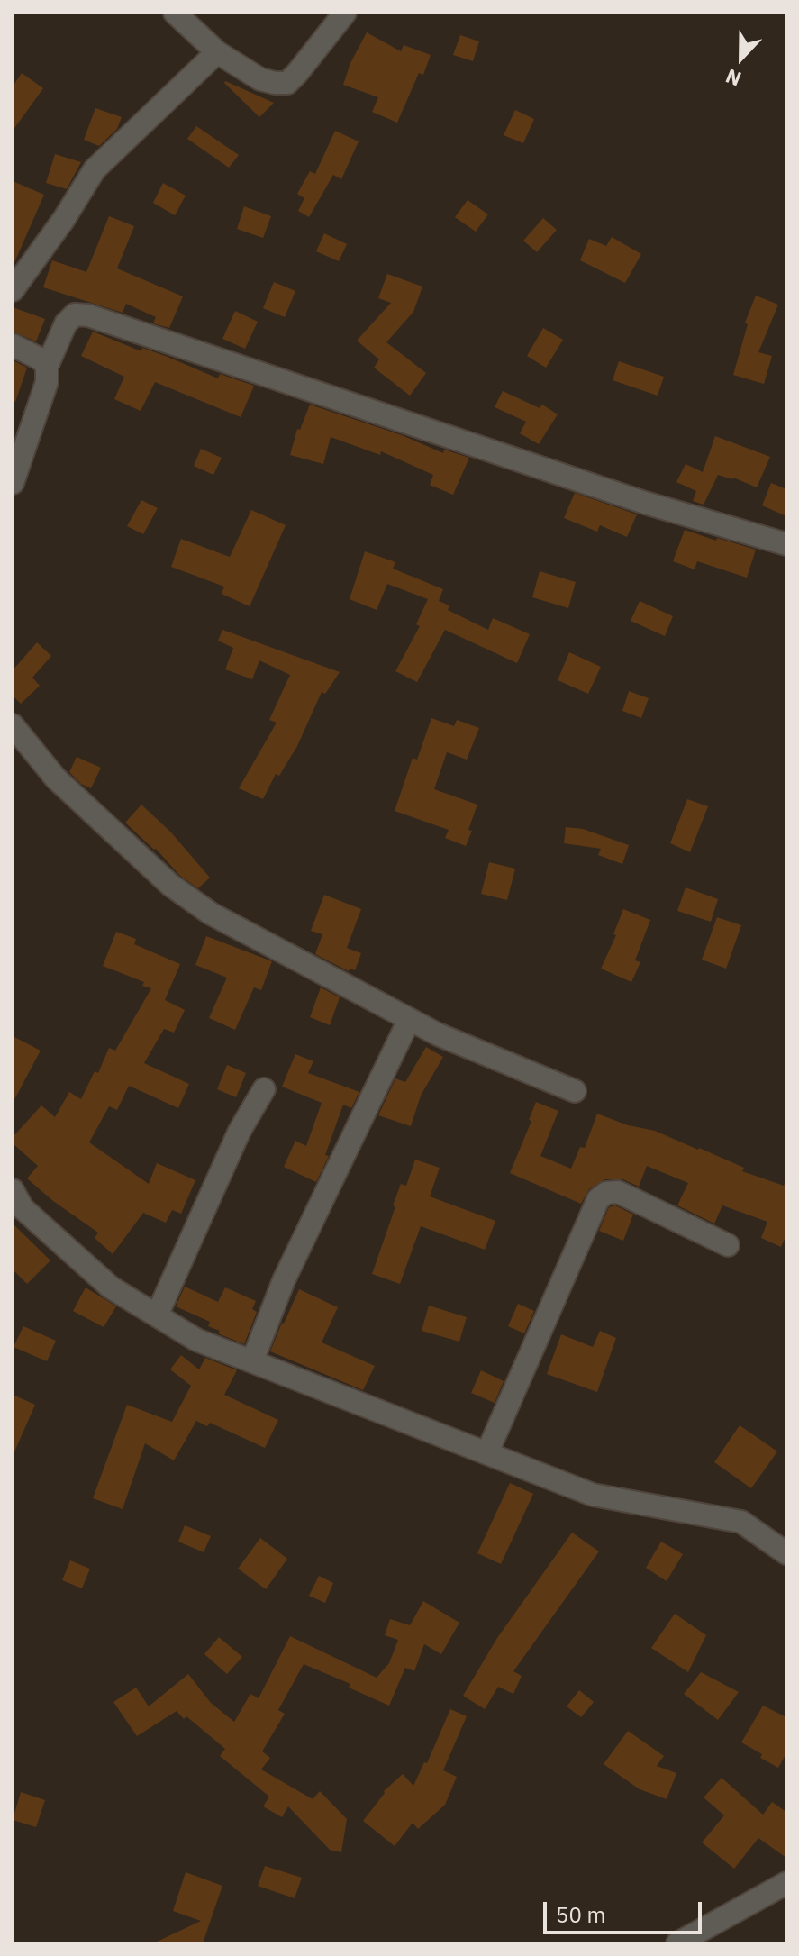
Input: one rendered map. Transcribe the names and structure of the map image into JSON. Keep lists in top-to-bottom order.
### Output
{
  "scale_bar": "50 m",
  "north": "bottom"
}
